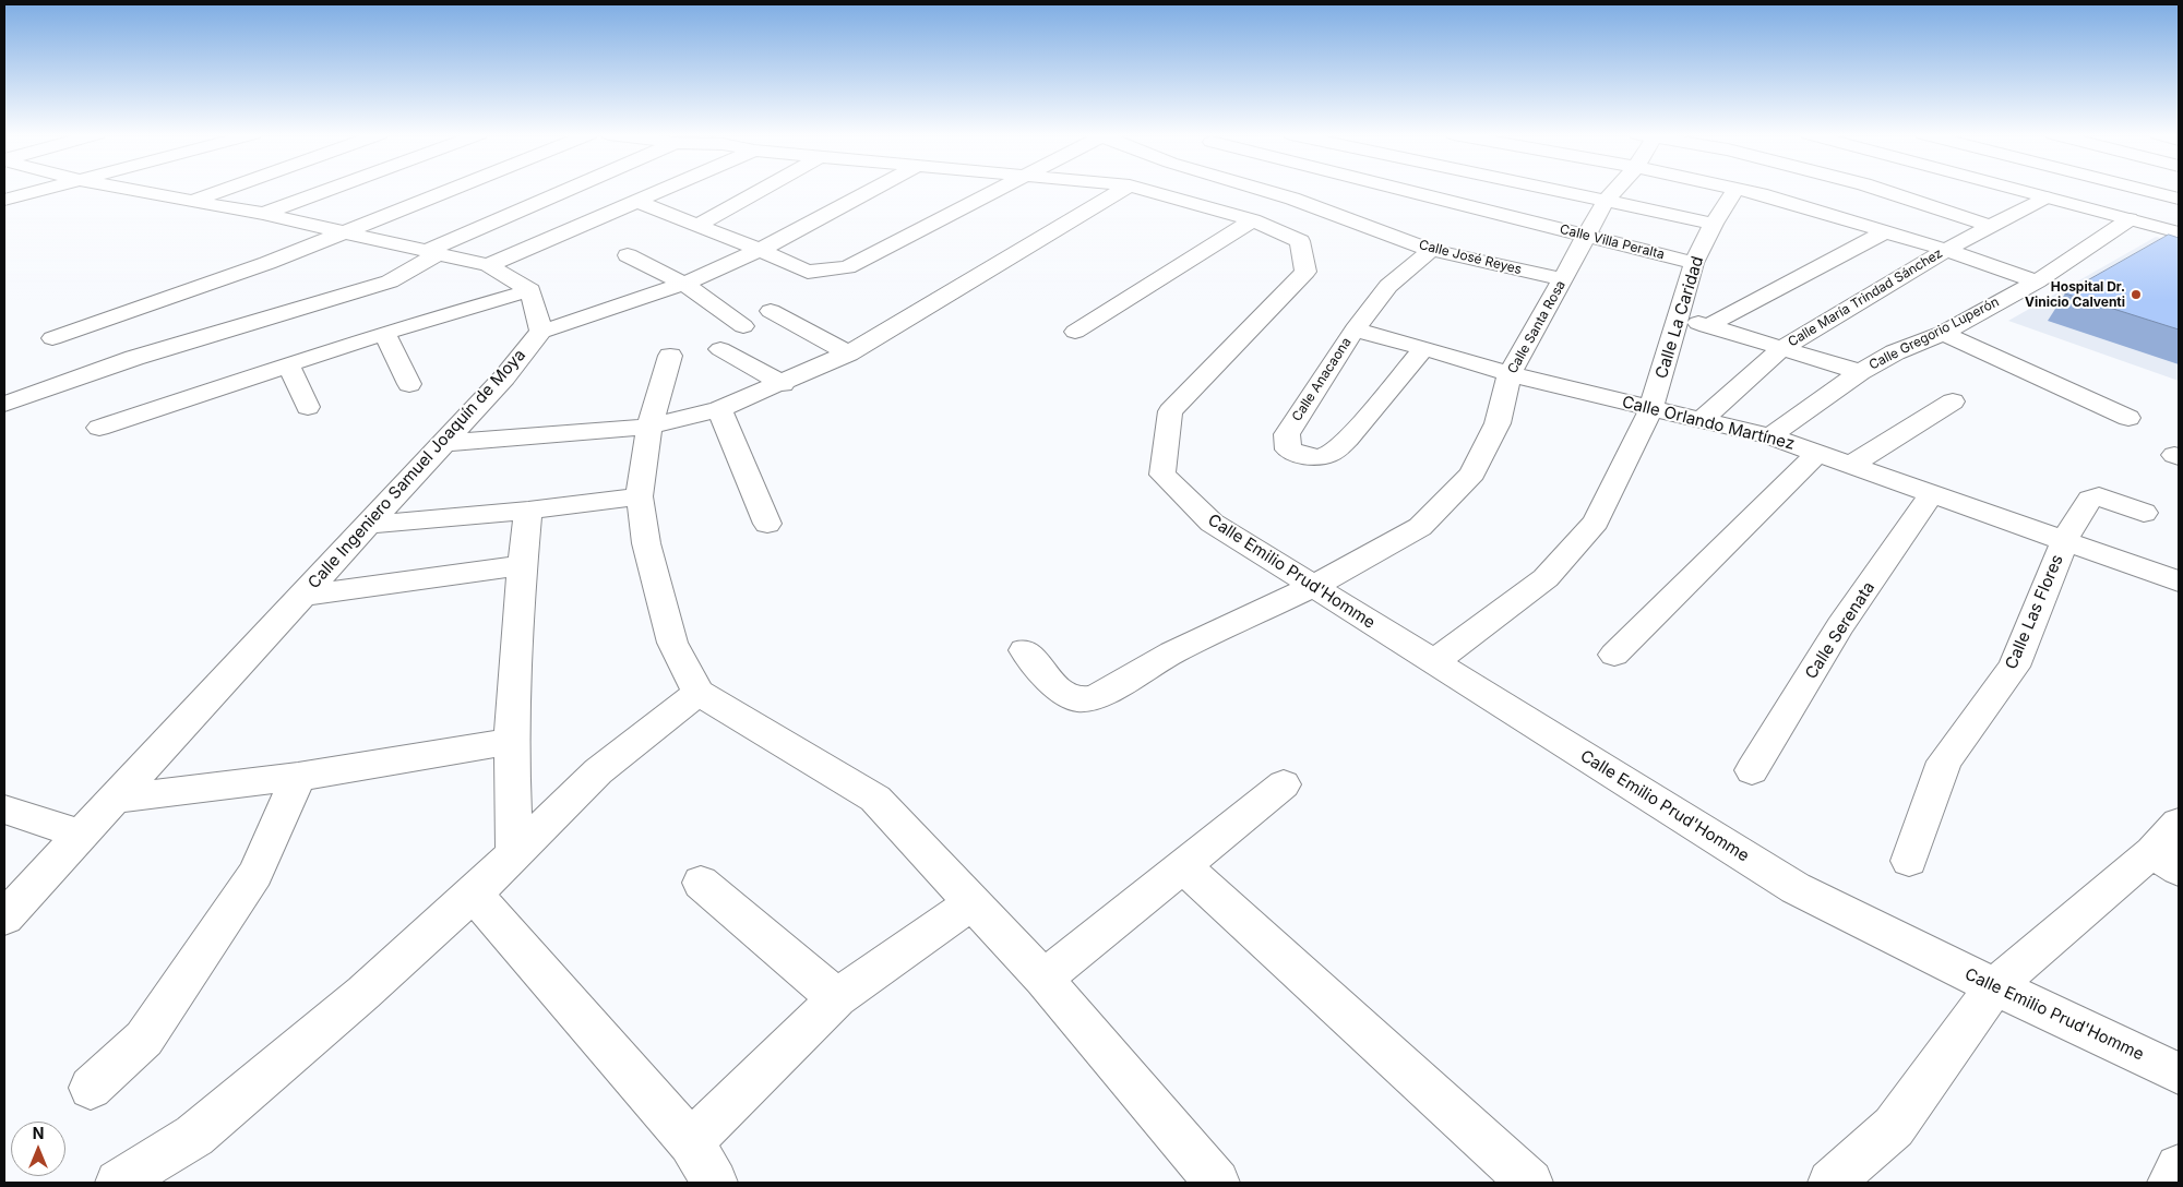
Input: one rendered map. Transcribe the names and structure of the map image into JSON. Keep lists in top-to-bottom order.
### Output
{
  "streets": {
    "street": [
      "Calle Villa Peralta",
      "Calle José Reyes",
      "Calle María Trindad Sánchez",
      "Calle La Caridad",
      "Calle Santa Rosa",
      "Calle Gregorio Luperón",
      "Calle Anacaona",
      "Calle Orlando Martínez",
      "Calle Ingeniero Samuel Joaquín de Moya",
      "Calle Emilio Prud'Homme",
      "Calle Las Flores",
      "Calle Serenata"
    ]
  },
  "crossings": [
    ["Calle Villa Peralta", "Calle La Caridad"],
    ["Calle Villa Peralta", "Calle Santa Rosa"],
    ["Calle José Reyes", "Calle Santa Rosa"],
    ["Calle José Reyes", "Calle Anacaona"],
    ["Calle María Trindad Sánchez", "Calle Orlando Martínez"],
    ["Calle La Caridad", "Calle Orlando Martínez"],
    ["Calle La Caridad", "Calle Emilio Prud'Homme"],
    ["Calle Santa Rosa", "Calle Orlando Martínez"],
    ["Calle Santa Rosa", "Calle Emilio Prud'Homme"],
    ["Calle Gregorio Luperón", "Calle Orlando Martínez"],
    ["Calle Anacaona", "Calle Orlando Martínez"],
    ["Calle Orlando Martínez", "Calle Las Flores"],
    ["Calle Orlando Martínez", "Calle Serenata"]
  ],
  "places": ["Hospital Dr. Vinicio Calventi"],
  "north": "top"
}
